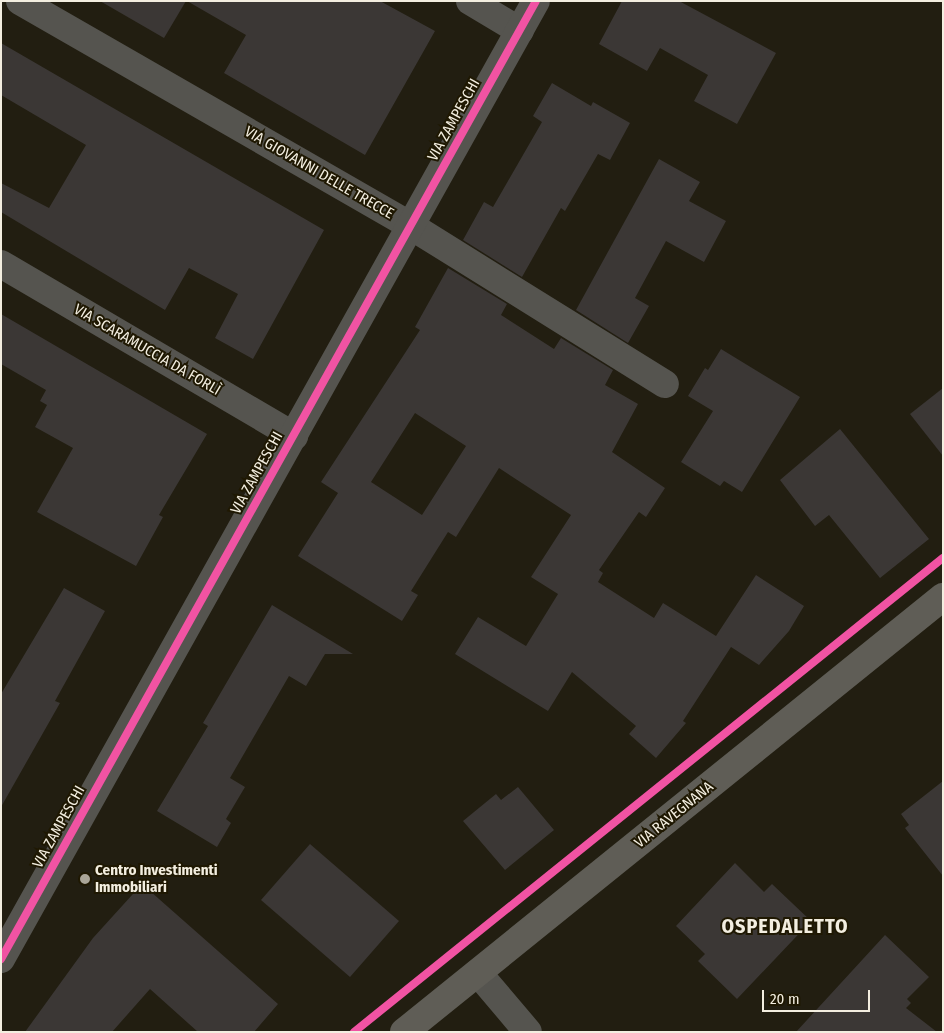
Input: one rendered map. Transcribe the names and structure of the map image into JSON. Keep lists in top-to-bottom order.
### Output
{
  "streets": {
    "main road": ["VIA RAVEGNANA"],
    "street": ["VIA ZAMPESCHI", "VIA GIOVANNI DELLE TRECCE", "VIA SCARAMUCCIA DA FORLÌ"]
  },
  "crossings": [
    ["VIA ZAMPESCHI", "VIA GIOVANNI DELLE TRECCE"],
    ["VIA ZAMPESCHI", "VIA SCARAMUCCIA DA FORLÌ"]
  ],
  "districts": ["OSPEDALETTO"],
  "places": ["Centro Investimenti Immobiliari"],
  "scale_bar": "20 m"
}
